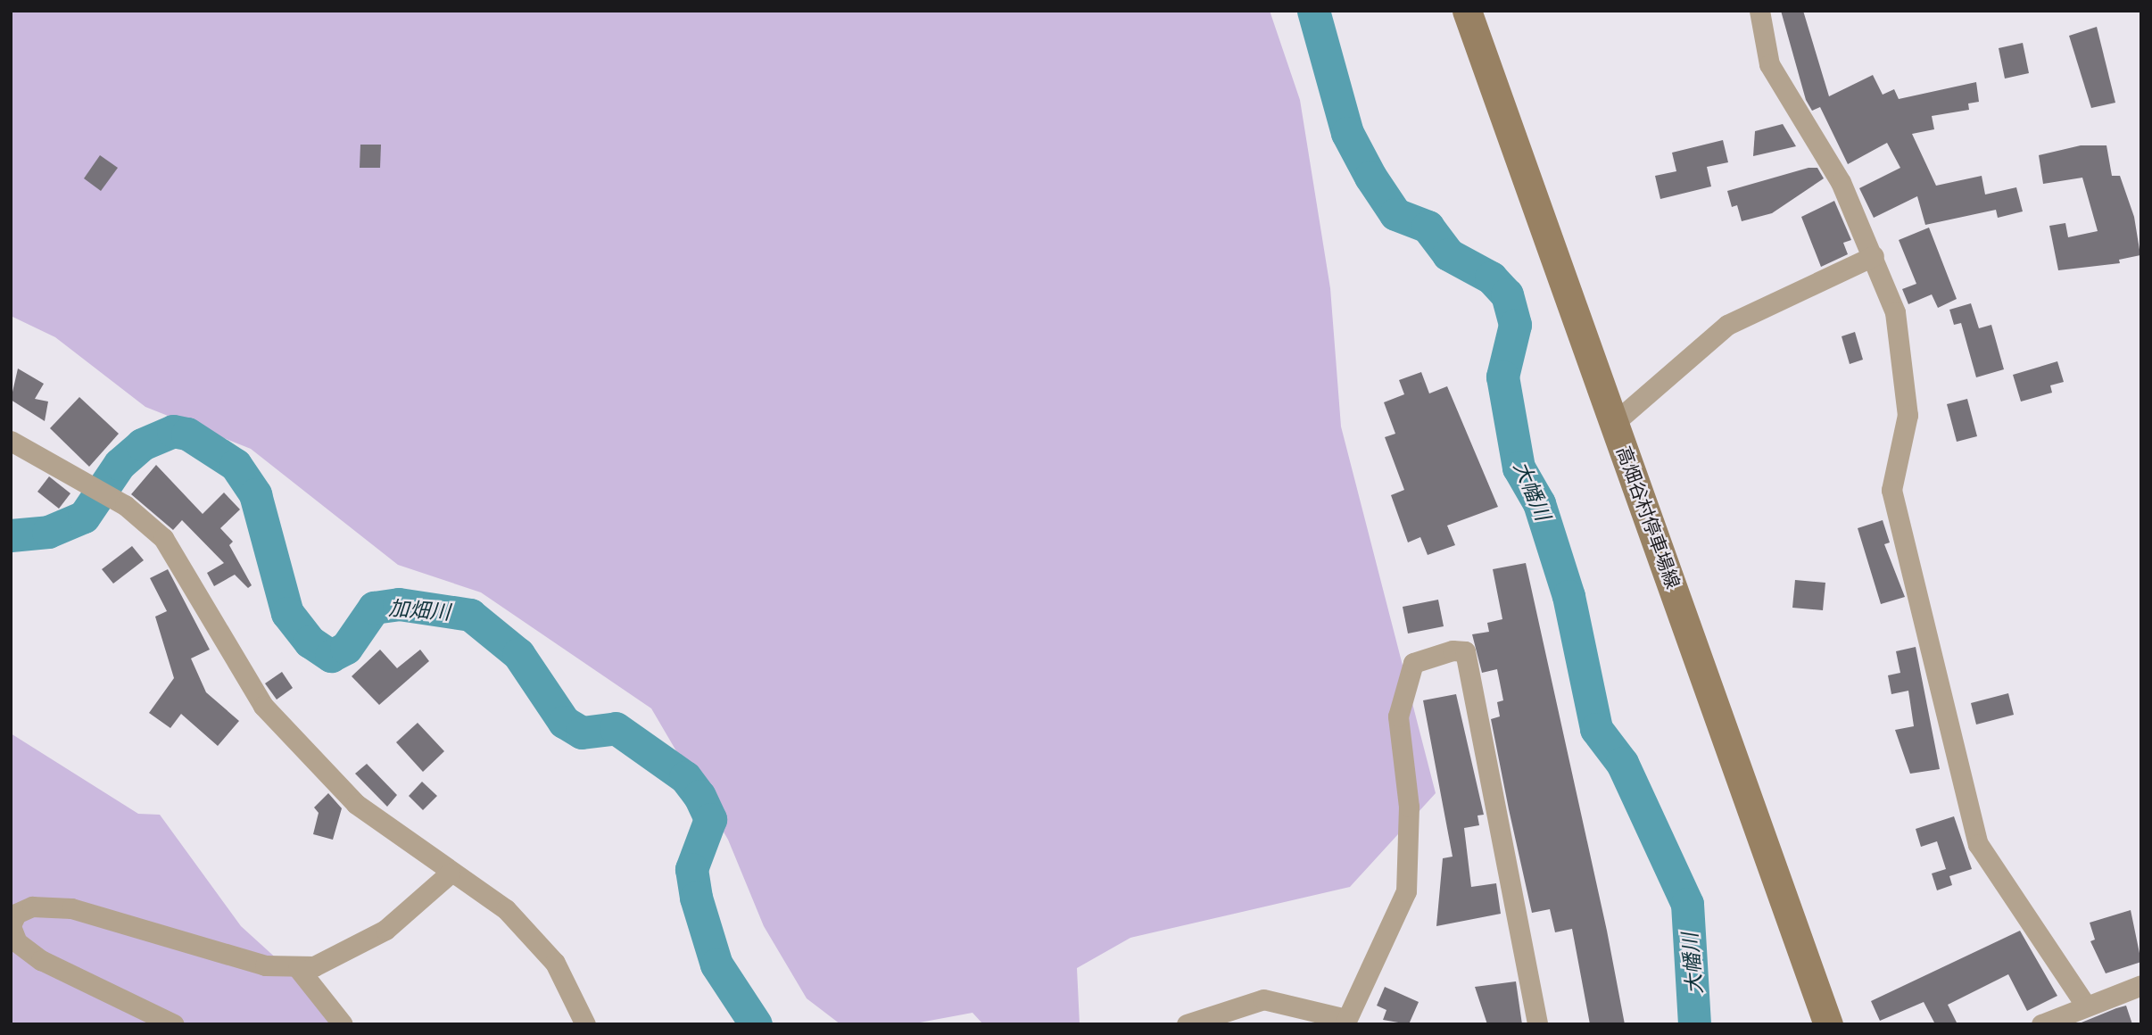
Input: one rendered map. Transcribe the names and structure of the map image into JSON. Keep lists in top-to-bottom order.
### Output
{
  "streets": {
    "main road": ["高畑谷村停車場線"]
  },
  "water": ["大幡川", "加畑川"]
}
